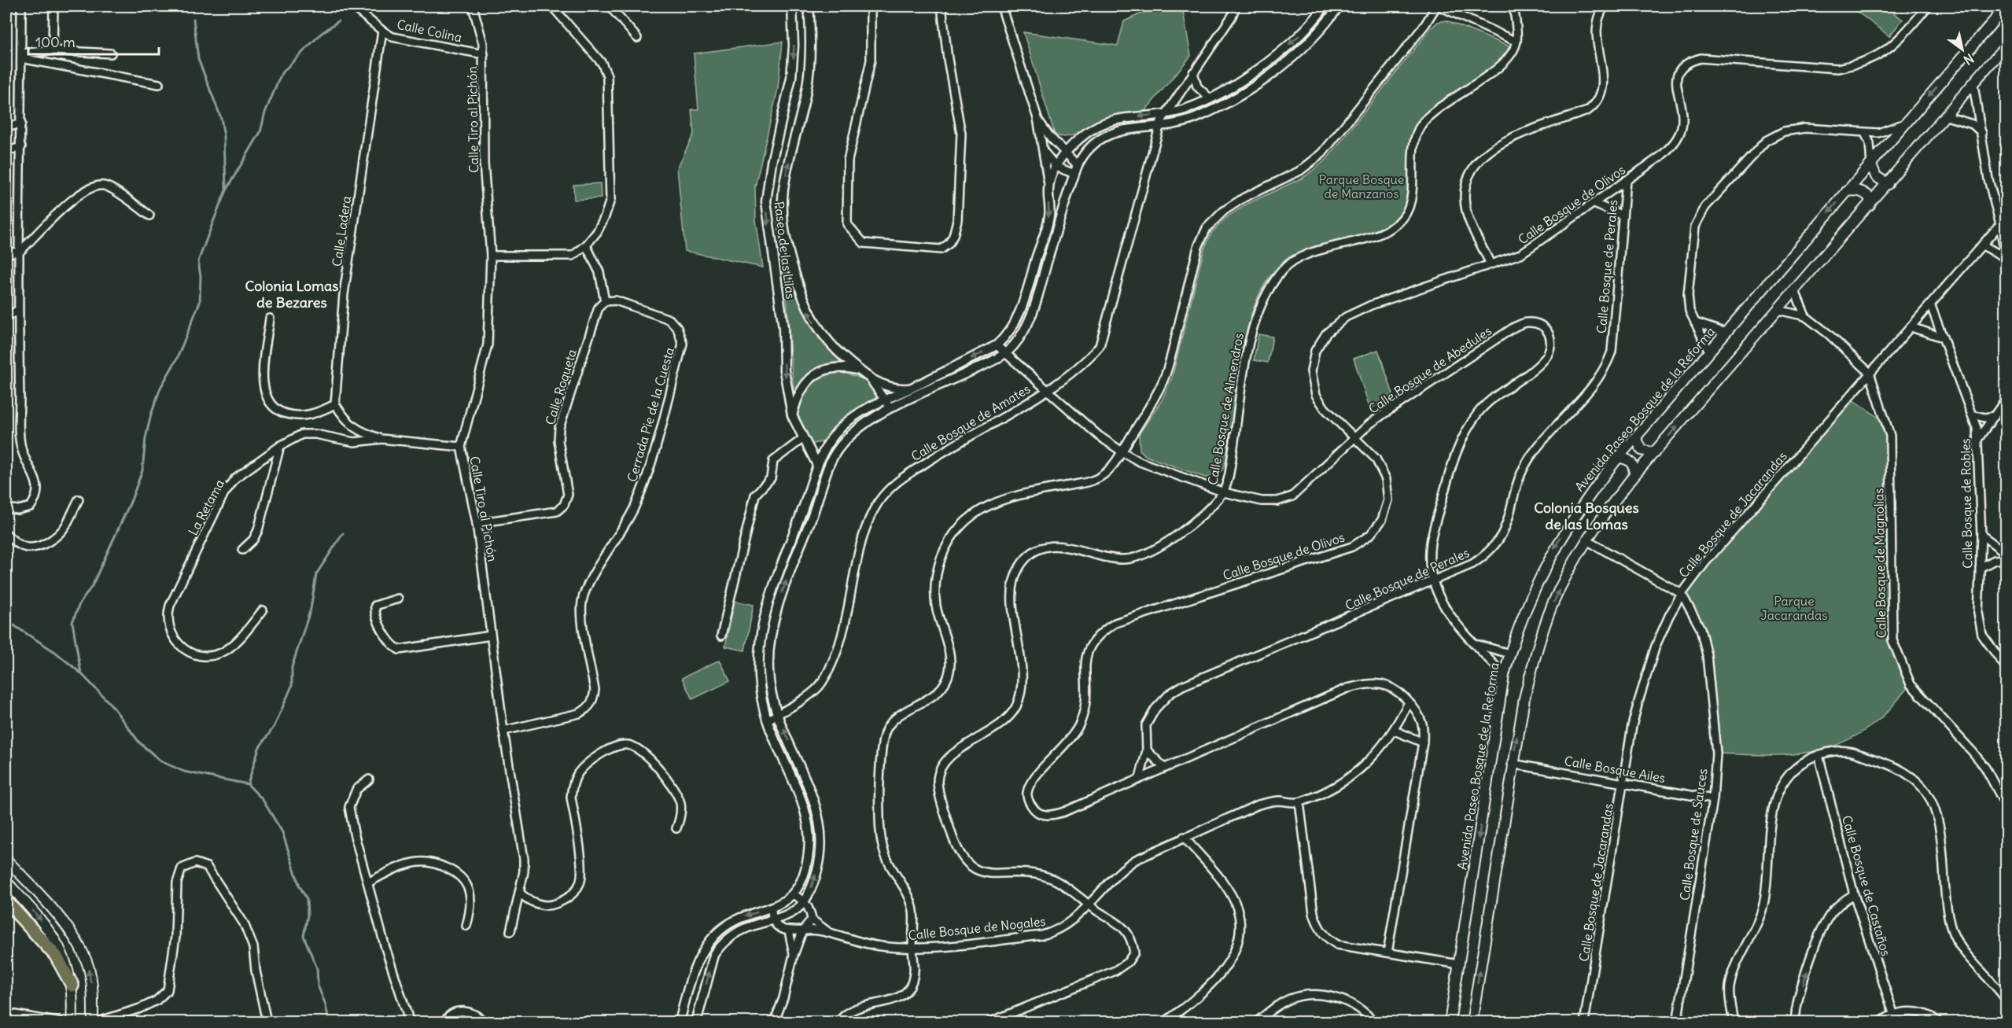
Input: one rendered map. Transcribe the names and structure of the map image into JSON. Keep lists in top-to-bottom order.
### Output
{
  "streets": {
    "main road": ["Avenida Paseo Bosque de la Reforma"],
    "street": [
      "Calle Colina",
      "Calle Tiro al Pichón",
      "Calle Bosque de Olivos",
      "Calle Ladera",
      "Paseo de las Lilas",
      "Calle Bosque de Perales",
      "Calle Bosque de Abedules",
      "Calle Roqueta",
      "Calle Bosque de Almendros",
      "Cerrada Pie de la Cuesta",
      "Calle Bosque de Amates",
      "Calle Bosque de Robles",
      "La Retama",
      "Calle Bosque de Jacarandas",
      "Calle Bosque de Magnolias",
      "Calle Bosque Ailes",
      "Calle Bosque de Sauces",
      "Calle Bosque de Castaños",
      "Calle Bosque de Nogales"
    ]
  },
  "crossings": [
    ["Calle Colina", "Calle Tiro al Pichón"],
    ["Calle Colina", "Calle Ladera"],
    ["Calle Tiro al Pichón", "Calle Roqueta"],
    ["Calle Tiro al Pichón", "Cerrada Pie de la Cuesta"],
    ["Calle Tiro al Pichón", "La Retama"],
    ["Calle Bosque de Olivos", "Calle Bosque de Perales"],
    ["Calle Bosque de Olivos", "Calle Bosque de Abedules"],
    ["Calle Bosque de Olivos", "Calle Bosque de Nogales"],
    ["Calle Bosque de Perales", "Calle Bosque de Abedules"],
    ["Calle Bosque de Abedules", "Calle Bosque de Almendros"],
    ["Calle Bosque de Abedules", "Avenida Paseo Bosque de la Reforma"],
    ["Calle Bosque de Abedules", "Calle Bosque de Amates"],
    ["Calle Roqueta", "Cerrada Pie de la Cuesta"],
    ["Calle Bosque de Almendros", "Calle Bosque de Nogales"],
    ["Calle Bosque de Robles", "Calle Bosque de Jacarandas"],
    ["Calle Bosque de Jacarandas", "Calle Bosque de Magnolias"],
    ["Calle Bosque de Jacarandas", "Calle Bosque Ailes"],
    ["Calle Bosque de Jacarandas", "Calle Bosque de Sauces"],
    ["Calle Bosque Ailes", "Calle Bosque de Sauces"]
  ],
  "districts": ["Colonia Lomas de Bezares", "Colonia Bosques de las Lomas"],
  "parks": ["Parque Bosque de Manzanos", "Parque Jacarandas"],
  "scale_bar": "100 m",
  "north": "bottom right"
}
